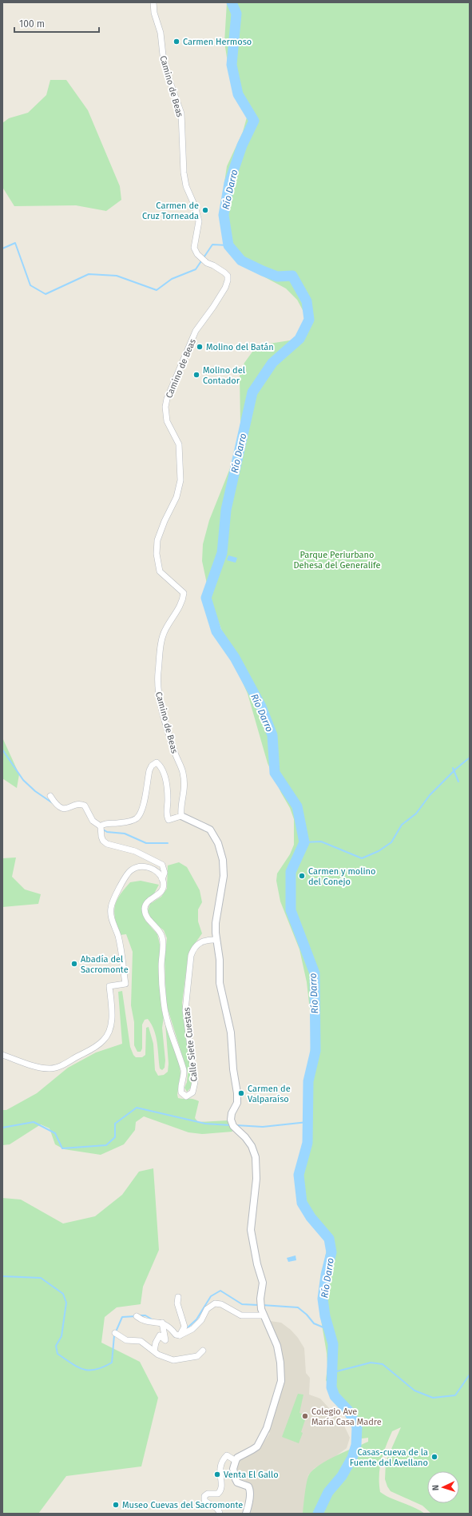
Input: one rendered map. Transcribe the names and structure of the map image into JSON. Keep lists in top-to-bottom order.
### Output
{
  "streets": {
    "street": ["Camino de Beas", "Calle Siete Cuestas"]
  },
  "water": ["Río Darro"],
  "parks": ["Parque Periurbano Dehesa del Generalife"],
  "places": [
    "Carmen Hermoso",
    "Carmen de Cruz Torneada",
    "Molino del Batán",
    "Molino del Contador",
    "Carmen y molino del Conejo",
    "Abadía del Sacromonte",
    "Carmen de Valparaíso",
    "Colegio Ave María Casa Madre",
    "Casas-cueva de la Fuente del Avellano",
    "Venta El Gallo",
    "Museo Cuevas del Sacromonte"
  ],
  "scale_bar": "100 m",
  "north": "left"
}
